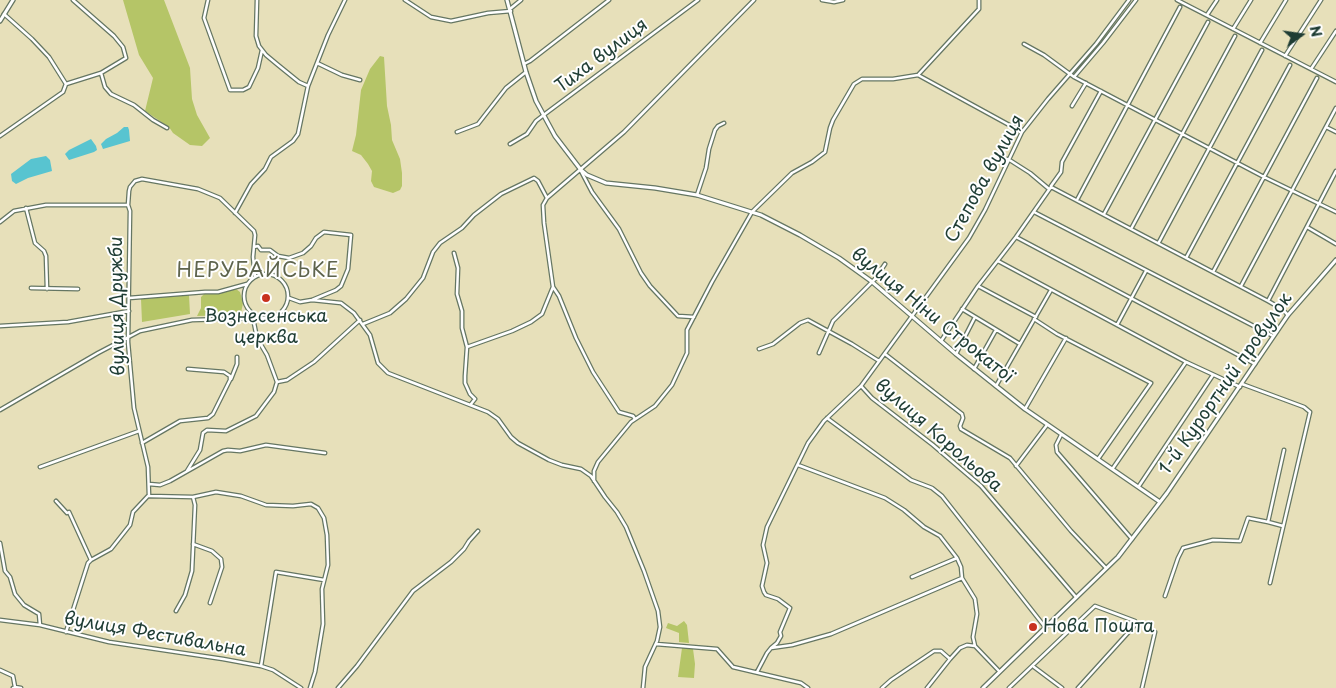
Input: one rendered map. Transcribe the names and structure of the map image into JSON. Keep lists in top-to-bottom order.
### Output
{
  "streets": {
    "street": [
      "Тиха вулиця",
      "Степова вулиця",
      "вулиця Дружби",
      "вулиця Ніни Строкатої",
      "1-й Курортний провулок",
      "вулиця Корольова",
      "вулиця Фестивальна"
    ]
  },
  "crossings": [
    ["Степова вулиця", "вулиця Ніни Строкатої"],
    ["Степова вулиця", "вулиця Корольова"],
    ["вулиця Ніни Строкатої", "1-й Курортний провулок"],
    ["1-й Курортний провулок", "вулиця Корольова"]
  ],
  "districts": ["НЕРУБАЙСЬКЕ"],
  "places": ["Вознесенська церква", "Нова Пошта"],
  "north": "right"
}
